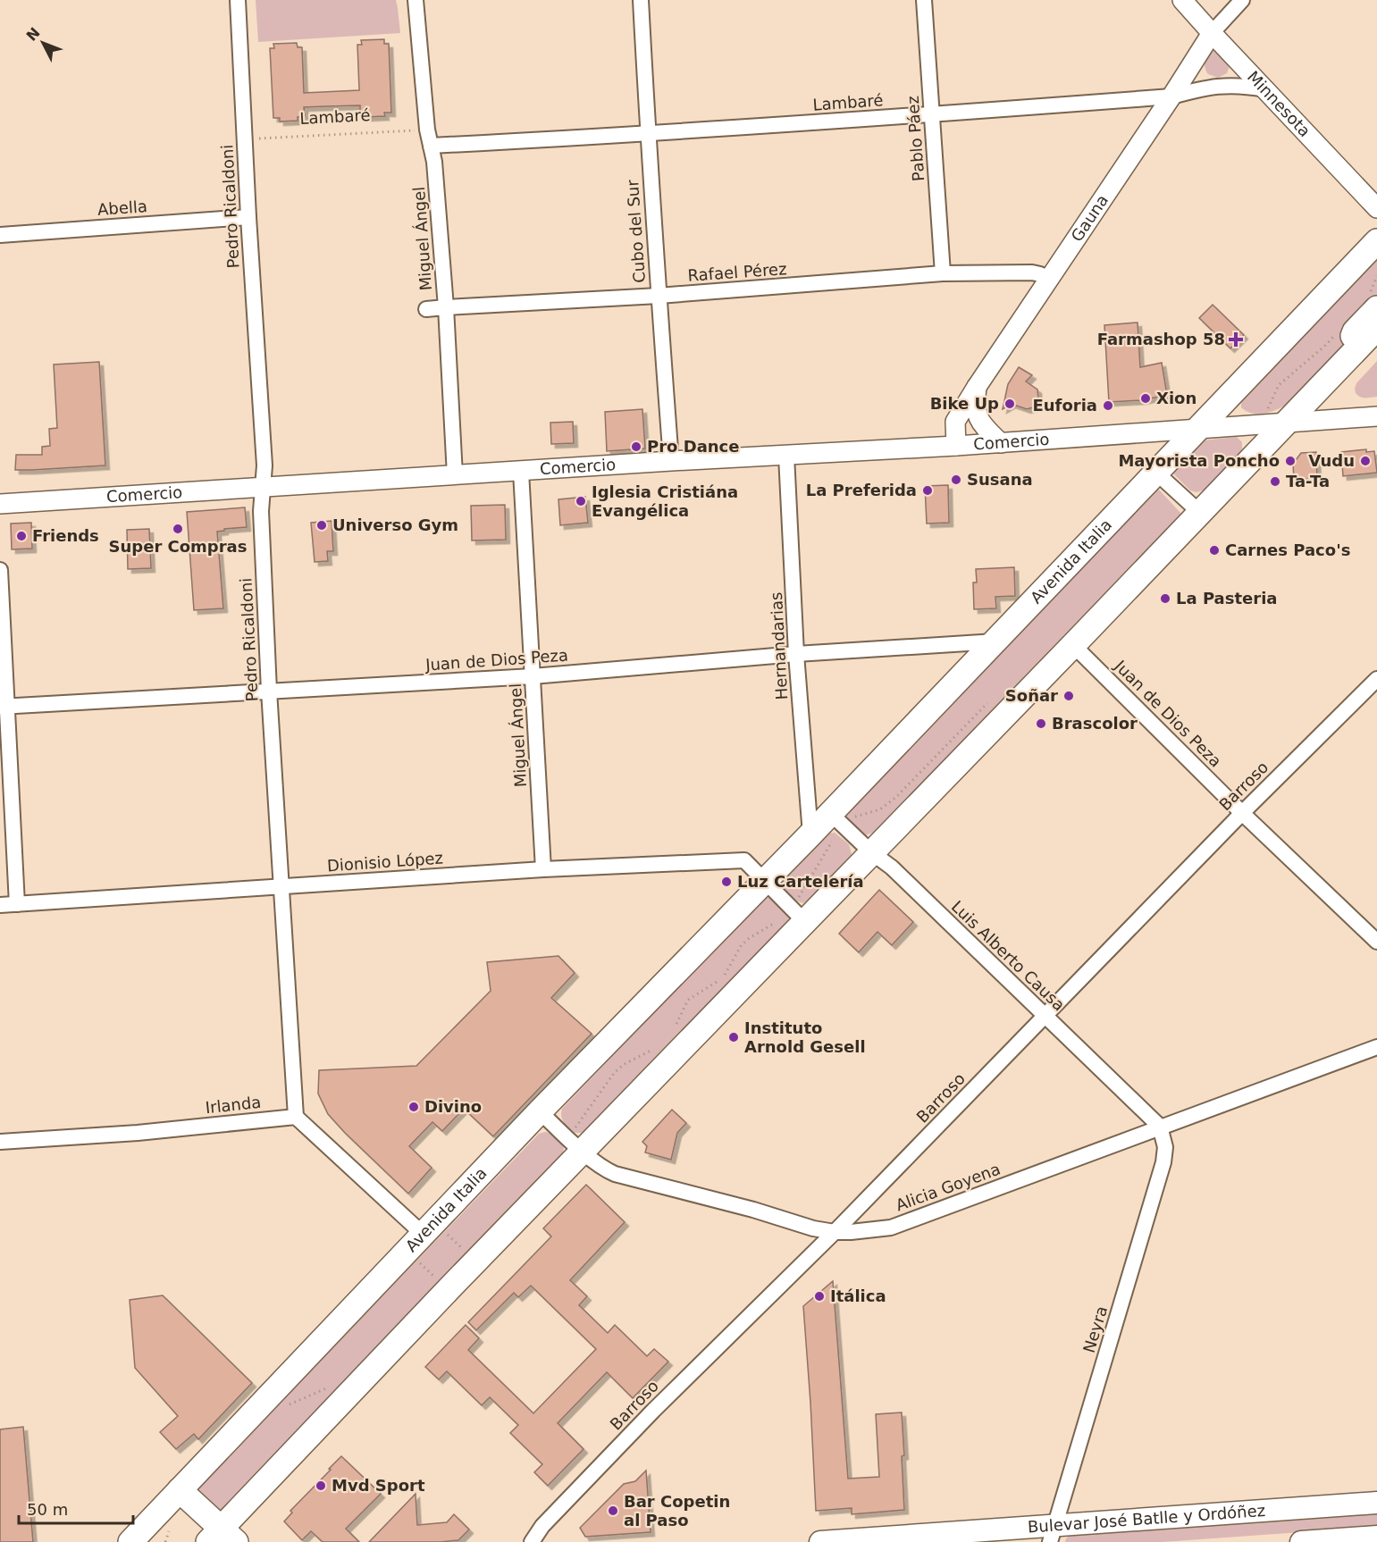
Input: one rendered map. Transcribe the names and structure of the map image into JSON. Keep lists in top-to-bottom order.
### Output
{
  "streets": {
    "main road": ["Avenida Italia", "Bulevar José Batlle y Ordóñez"],
    "street": [
      "Lambaré",
      "Minnesota",
      "Pablo Páez",
      "Pedro Ricaldoni",
      "Abella",
      "Gauna",
      "Cubo del Sur",
      "Miguel Ángel",
      "Rafael Pérez",
      "Comercio",
      "Hernandarias",
      "Juan de Dios Peza",
      "Barroso",
      "Dionisio López",
      "Luis Alberto Causa",
      "Irlanda",
      "Alicia Goyena",
      "Neyra"
    ]
  },
  "crossings": [
    ["Lambaré", "Minnesota"],
    ["Lambaré", "Pablo Páez"],
    ["Lambaré", "Pedro Ricaldoni"],
    ["Lambaré", "Gauna"],
    ["Lambaré", "Cubo del Sur"],
    ["Lambaré", "Miguel Ángel"],
    ["Minnesota", "Gauna"],
    ["Pablo Páez", "Rafael Pérez"],
    ["Pedro Ricaldoni", "Abella"],
    ["Pedro Ricaldoni", "Comercio"],
    ["Pedro Ricaldoni", "Juan de Dios Peza"],
    ["Pedro Ricaldoni", "Dionisio López"],
    ["Pedro Ricaldoni", "Irlanda"],
    ["Gauna", "Rafael Pérez"],
    ["Gauna", "Comercio"],
    ["Cubo del Sur", "Rafael Pérez"],
    ["Cubo del Sur", "Comercio"],
    ["Miguel Ángel", "Rafael Pérez"],
    ["Miguel Ángel", "Comercio"],
    ["Miguel Ángel", "Juan de Dios Peza"],
    ["Miguel Ángel", "Dionisio López"],
    ["Comercio", "Avenida Italia"],
    ["Comercio", "Hernandarias"],
    ["Avenida Italia", "Hernandarias"],
    ["Avenida Italia", "Juan de Dios Peza"],
    ["Avenida Italia", "Dionisio López"],
    ["Avenida Italia", "Luis Alberto Causa"],
    ["Avenida Italia", "Alicia Goyena"],
    ["Hernandarias", "Juan de Dios Peza"],
    ["Juan de Dios Peza", "Barroso"],
    ["Barroso", "Luis Alberto Causa"],
    ["Barroso", "Alicia Goyena"],
    ["Luis Alberto Causa", "Alicia Goyena"],
    ["Luis Alberto Causa", "Neyra"],
    ["Alicia Goyena", "Neyra"],
    ["Neyra", "Bulevar José Batlle y Ordóñez"]
  ],
  "places": {
    "health": ["Farmashop 58"],
    "other": [
      "Xion",
      "Bike Up",
      "Euforia",
      "Pro Dance",
      "Mayorista Poncho",
      "Vudu",
      "Susana",
      "Ta-Ta",
      "La Preferida",
      "Iglesia Cristiána Evangélica",
      "Universo Gym",
      "Super Compras",
      "Friends",
      "Carnes Paco's",
      "La Pasteria",
      "Soñar",
      "Brascolor",
      "Luz Cartelería",
      "Instituto Arnold Gesell",
      "Divino",
      "Itálica",
      "Mvd Sport",
      "Bar Copetin al Paso"
    ]
  },
  "scale_bar": "50 m",
  "north": "top left"
}
